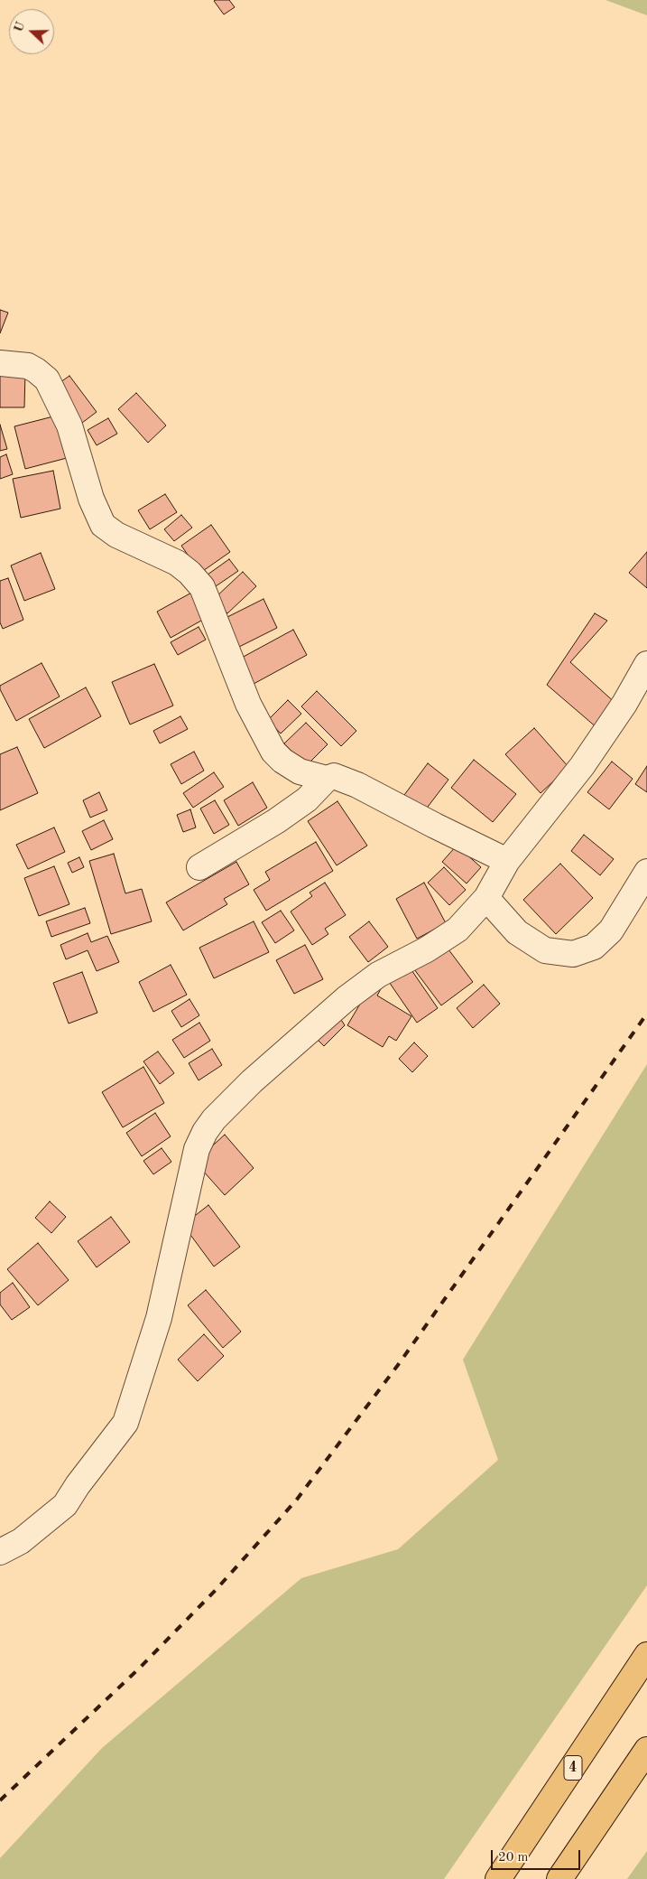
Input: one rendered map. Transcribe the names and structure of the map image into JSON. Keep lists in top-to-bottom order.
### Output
{
  "streets": {
    "highway": ["4"]
  },
  "scale_bar": "20 m",
  "north": "left"
}
